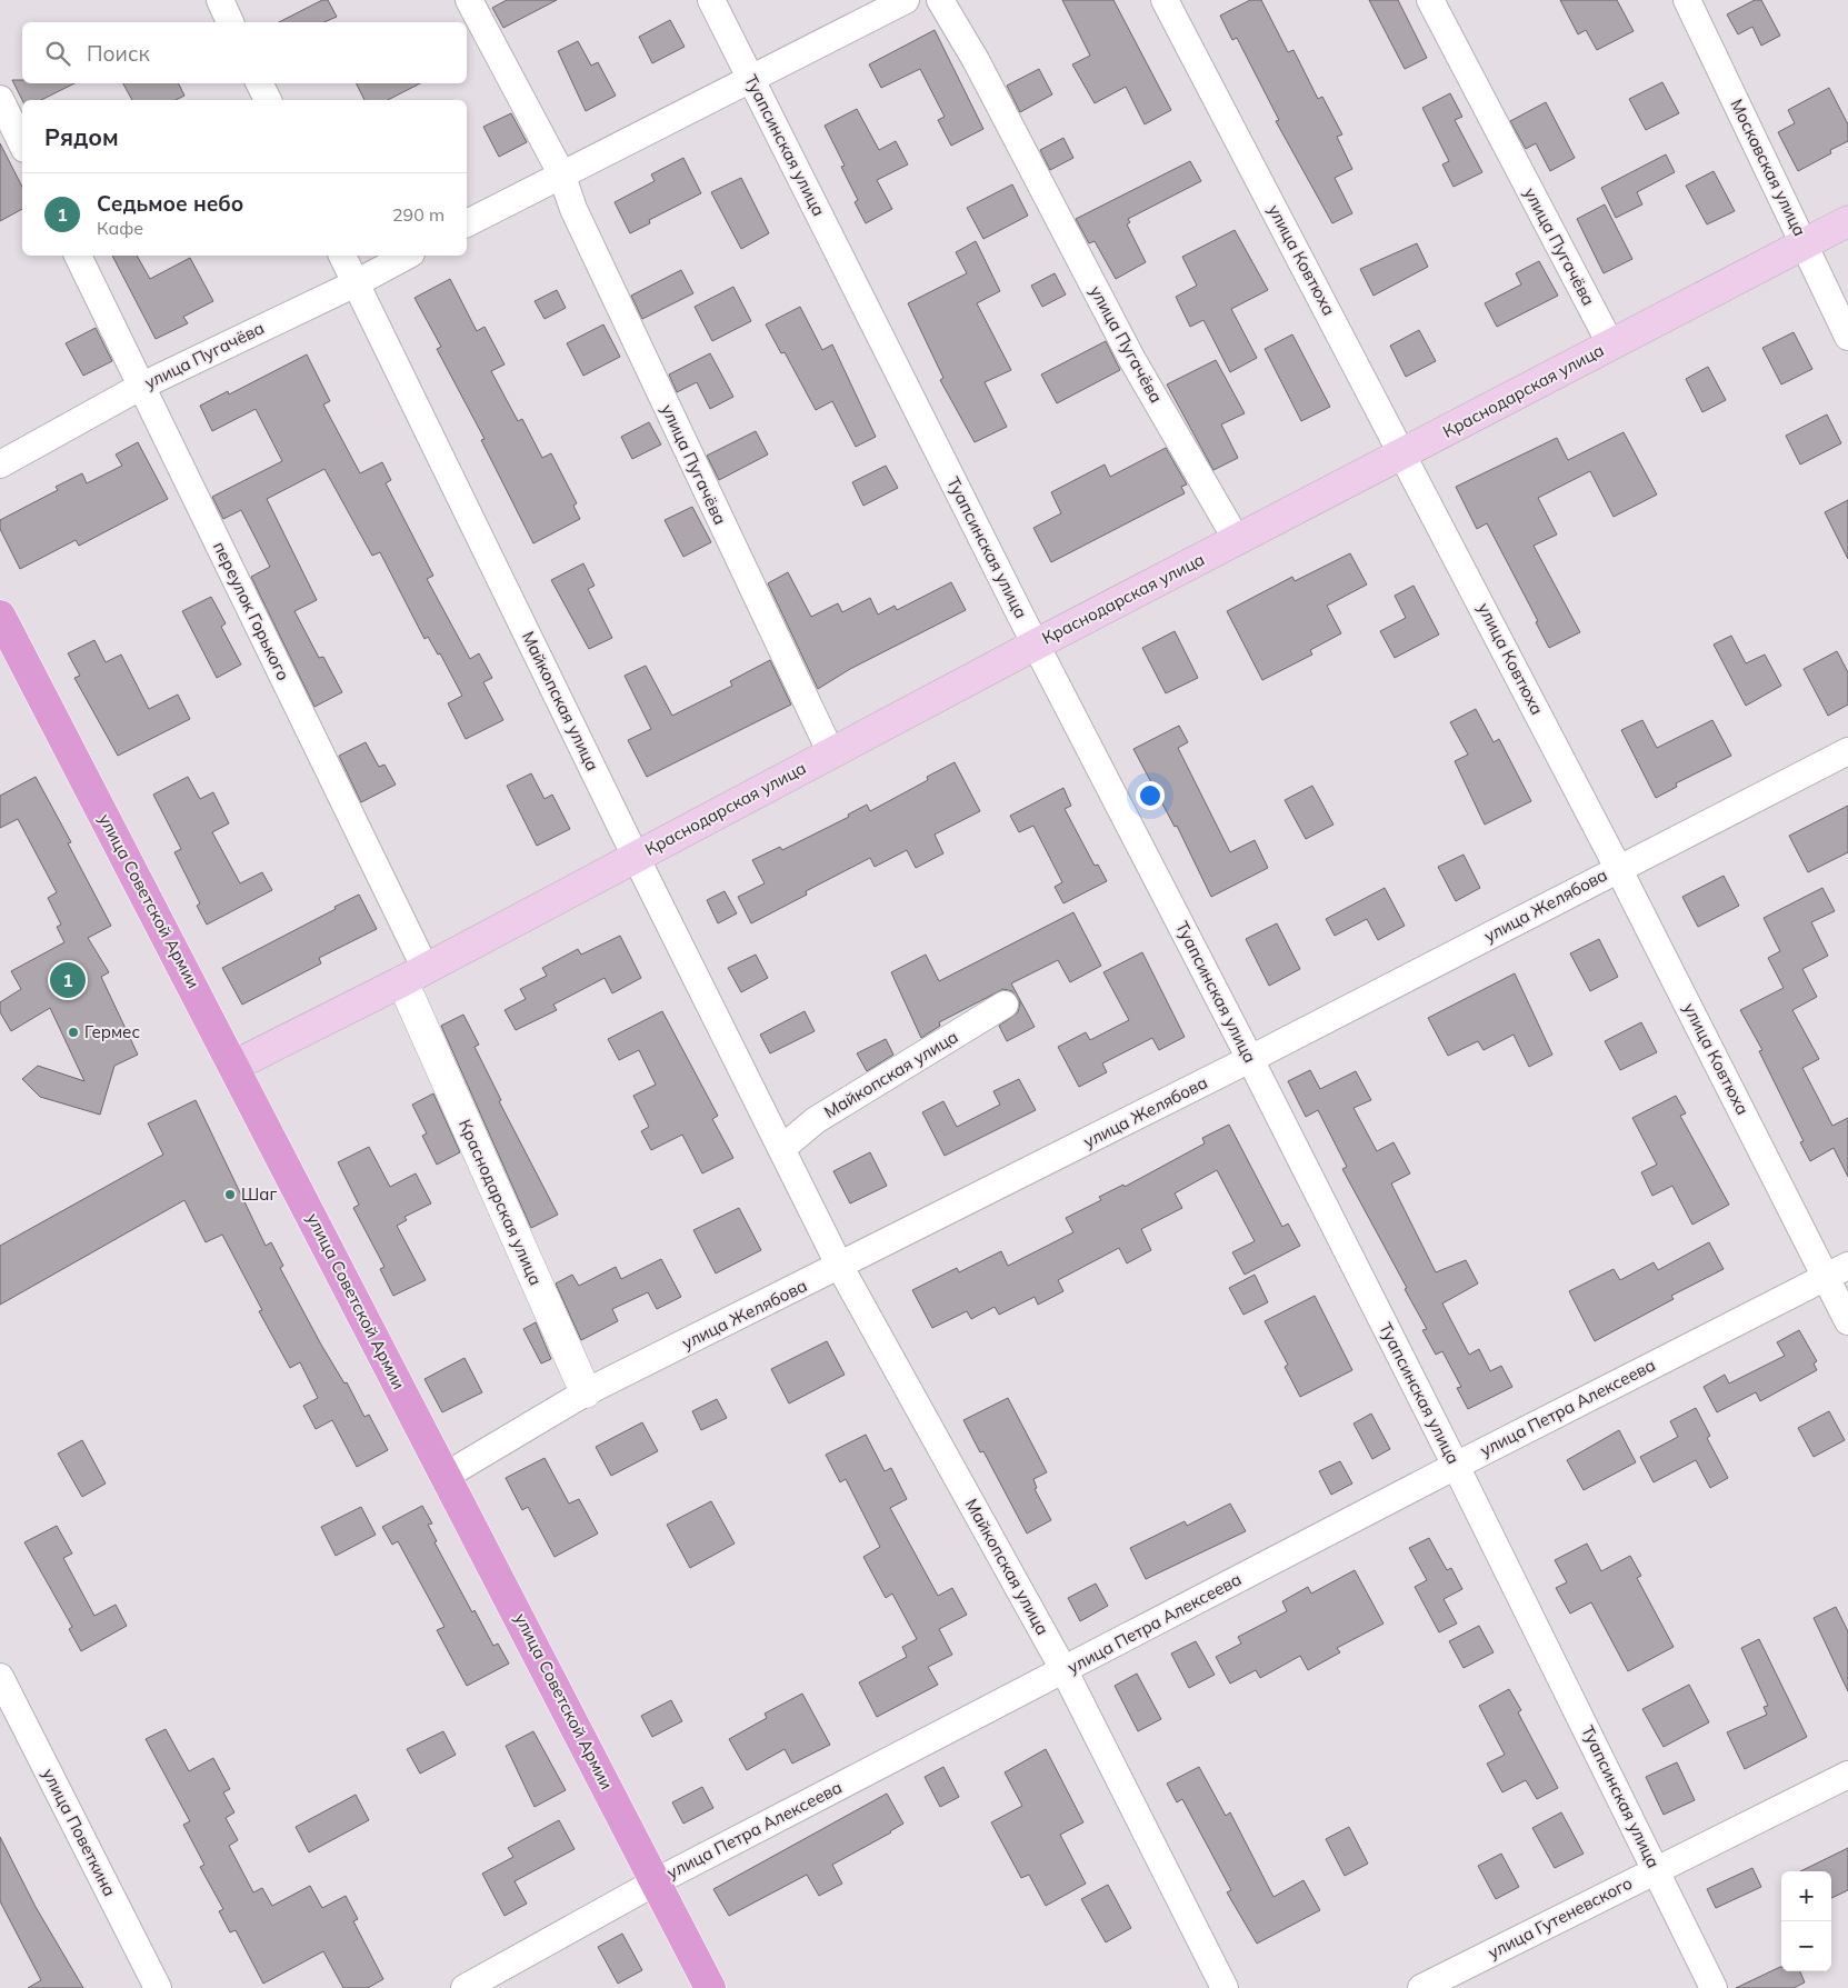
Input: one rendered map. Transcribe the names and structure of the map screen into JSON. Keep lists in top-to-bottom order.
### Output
{
  "streets": {
    "main road": ["Краснодарская улица", "улица Советской Армии"],
    "street": [
      "Туапсинская улица",
      "Московская улица",
      "улица Пугачёва",
      "улица Ковтюха",
      "переулок Горького",
      "Майкопская улица",
      "улица Желябова",
      "улица Петра Алексеева",
      "улица Поветкина",
      "улица Гутеневского"
    ]
  },
  "crossings": [
    ["Туапсинская улица", "Краснодарская улица"],
    ["Туапсинская улица", "улица Желябова"],
    ["Туапсинская улица", "улица Петра Алексеева"],
    ["Туапсинская улица", "улица Гутеневского"],
    ["Московская улица", "Краснодарская улица"],
    ["улица Пугачёва", "Краснодарская улица"],
    ["улица Пугачёва", "переулок Горького"],
    ["улица Пугачёва", "Майкопская улица"],
    ["улица Ковтюха", "Краснодарская улица"],
    ["улица Ковтюха", "улица Желябова"],
    ["улица Ковтюха", "улица Петра Алексеева"],
    ["Краснодарская улица", "переулок Горького"],
    ["Краснодарская улица", "Майкопская улица"],
    ["Краснодарская улица", "улица Советской Армии"],
    ["Краснодарская улица", "улица Желябова"],
    ["Майкопская улица", "улица Желябова"],
    ["Майкопская улица", "улица Петра Алексеева"],
    ["улица Советской Армии", "улица Желябова"],
    ["улица Советской Армии", "улица Петра Алексеева"]
  ],
  "places": ["Гермес", "Шаг"],
  "page": {
    "search": "Поиск",
    "heading": "Рядом",
    "list": [
      {
        "mark": "1",
        "name": "Седьмое небо",
        "note": "Кафе",
        "value": "290 m"
      }
    ],
    "pins": "1",
    "map_buttons": ["+", "−"]
  }
}
